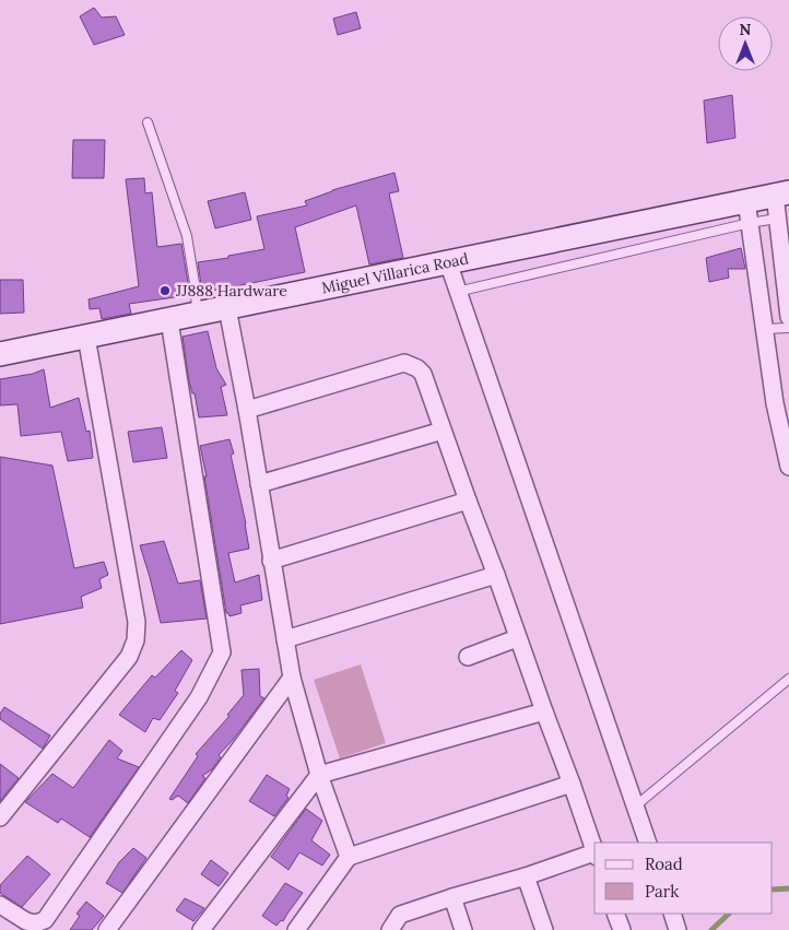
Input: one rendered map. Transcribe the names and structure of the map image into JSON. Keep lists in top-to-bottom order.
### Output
{
  "streets": {
    "main road": ["Miguel Villarica Road"]
  },
  "places": ["JJ888 Hardware"],
  "legend": ["Road", "Park"],
  "north": "top"
}
